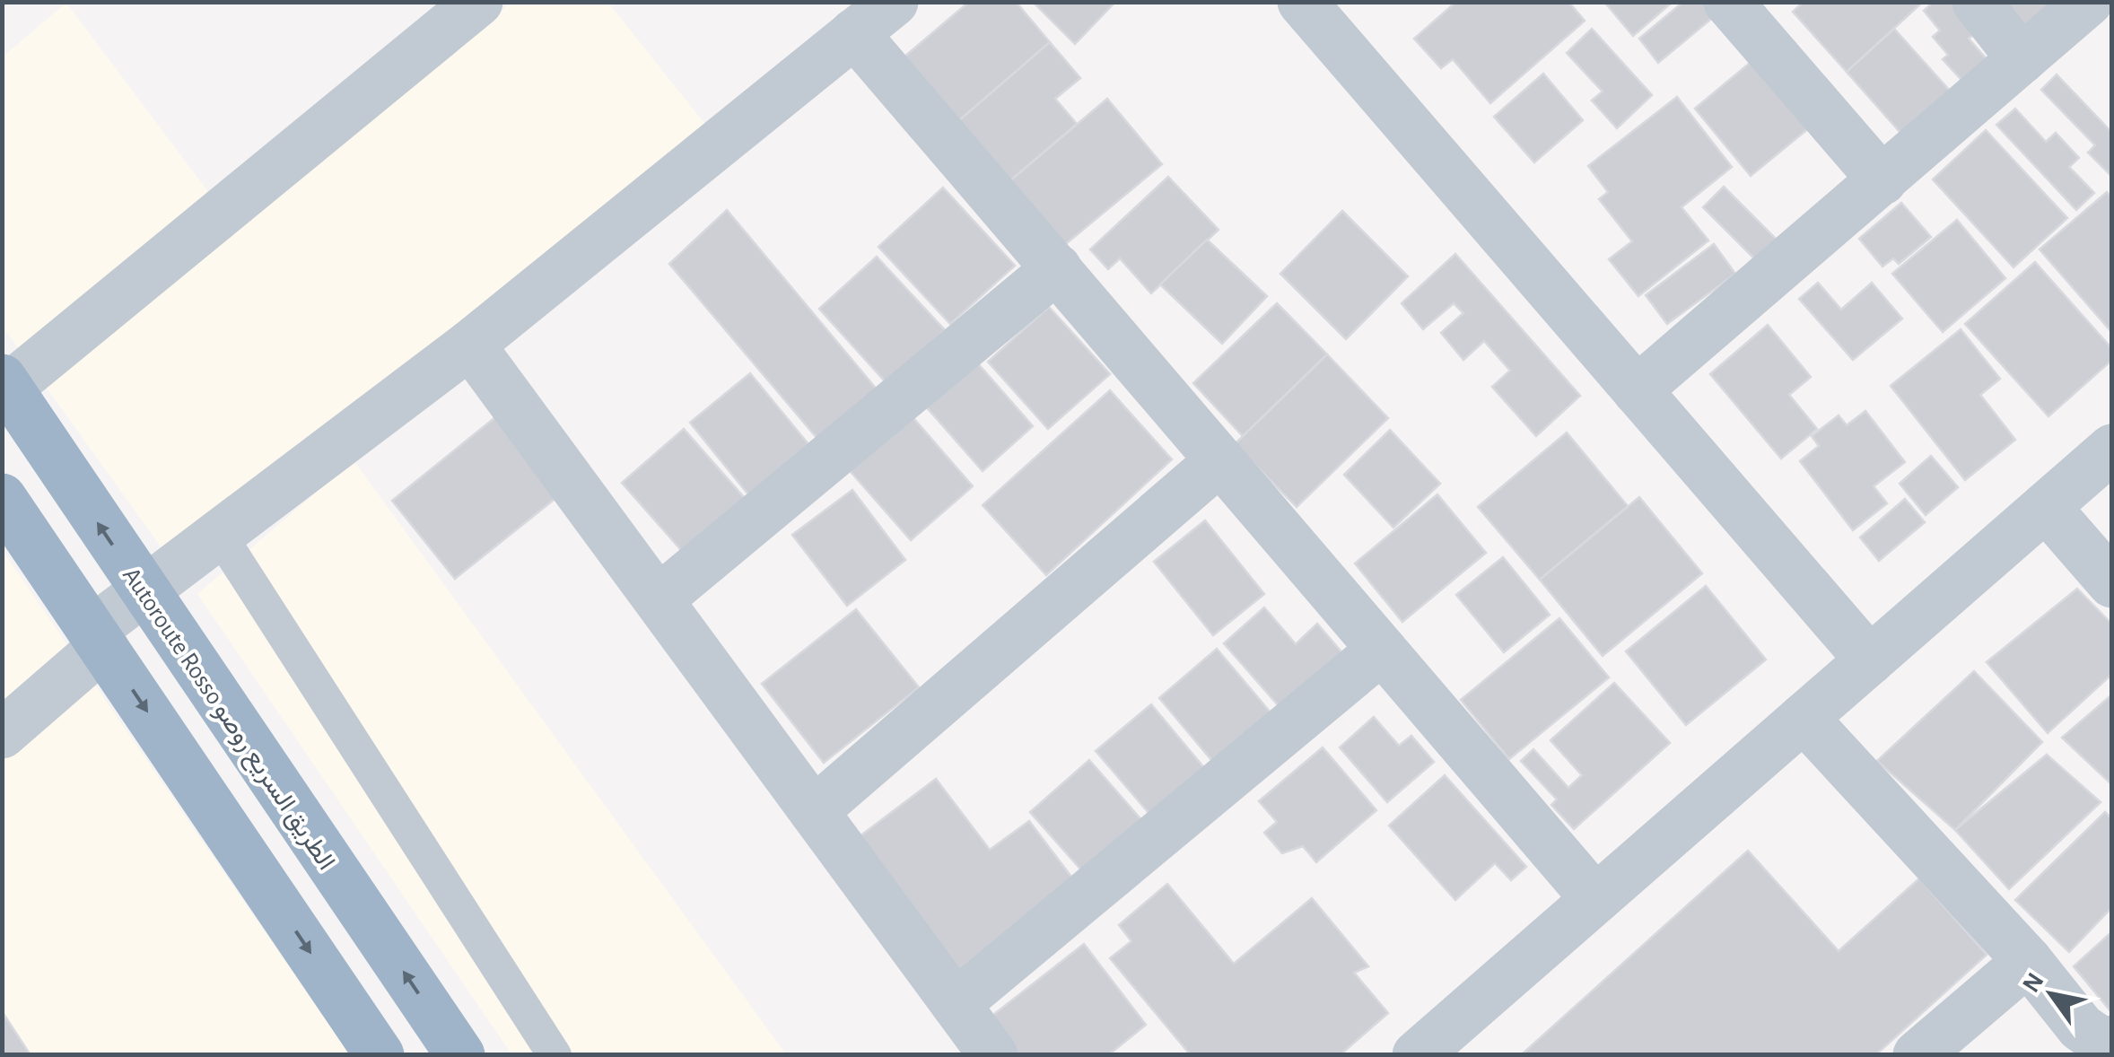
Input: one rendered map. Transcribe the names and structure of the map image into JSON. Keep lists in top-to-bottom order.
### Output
{
  "streets": {
    "highway": ["Autoroute Rosso الطريق السريع روصو"]
  },
  "north": "top left"
}
